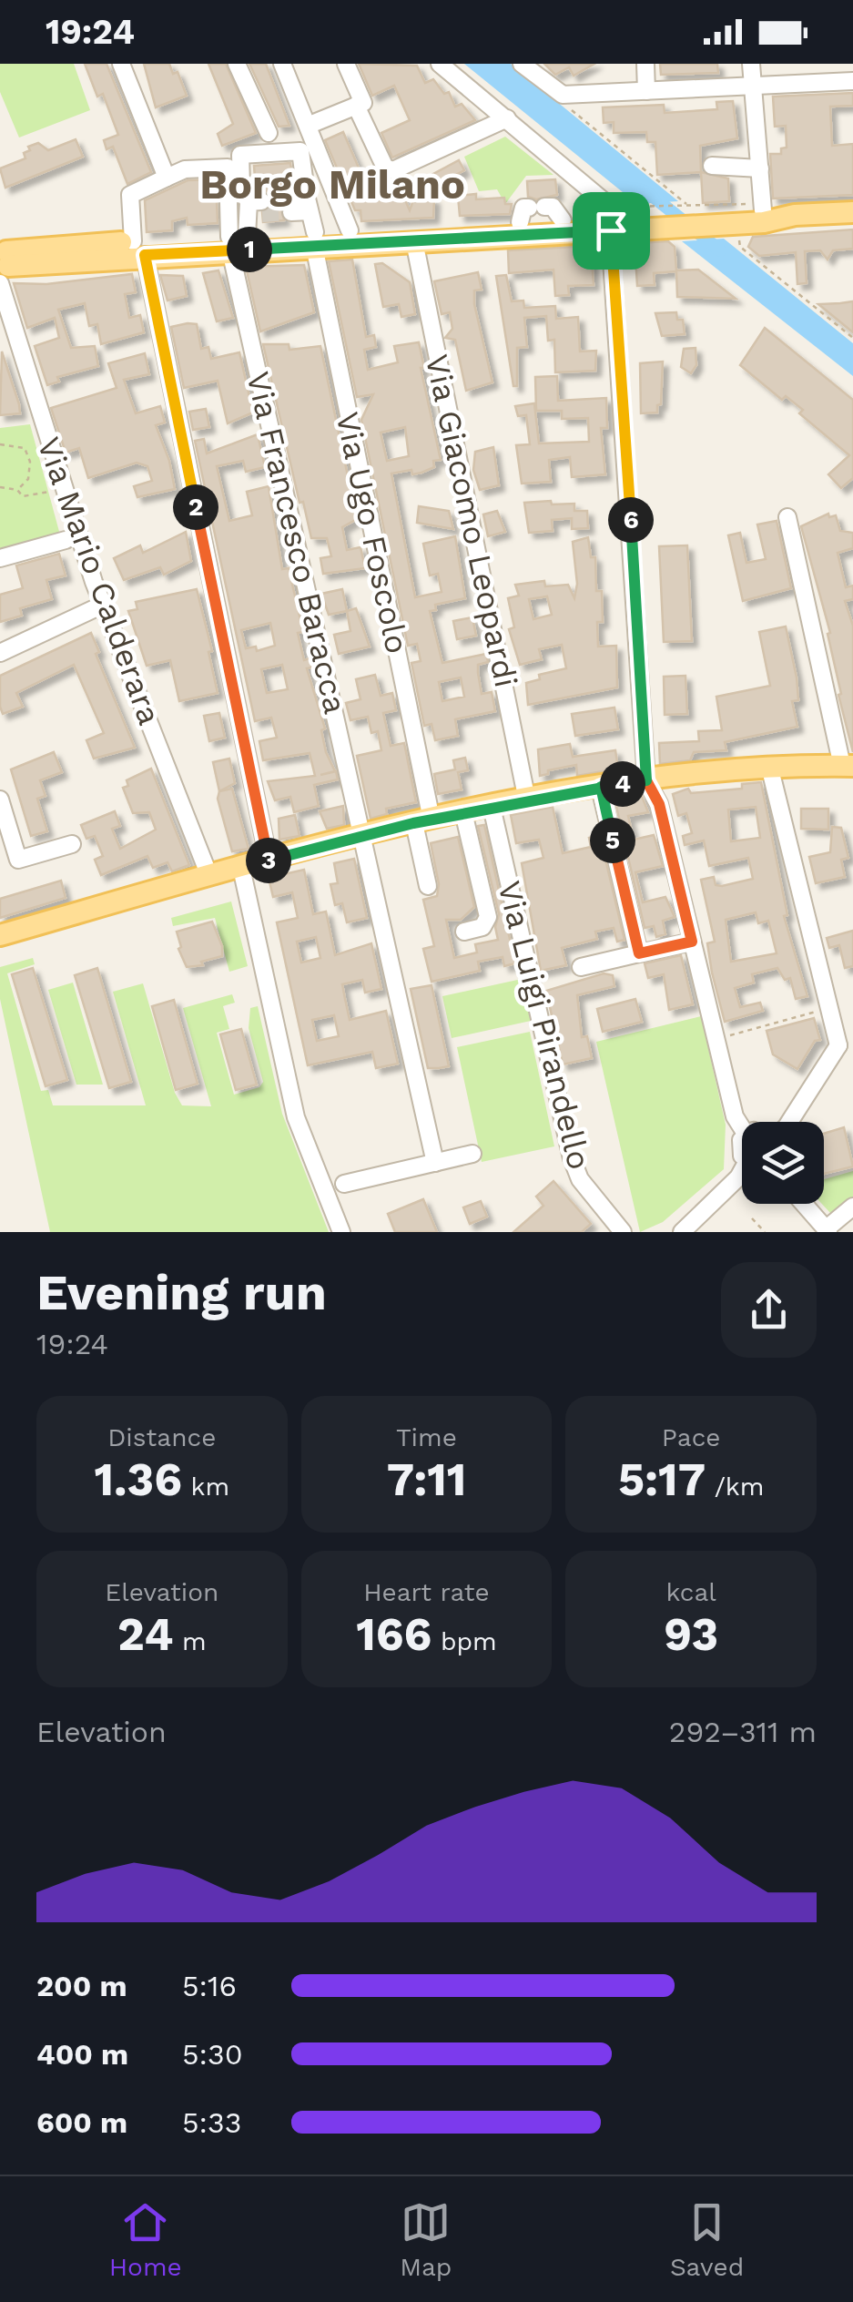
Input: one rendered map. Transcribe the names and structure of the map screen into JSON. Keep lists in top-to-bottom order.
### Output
{
  "streets": {
    "street": [
      "Via Giacomo Leopardi",
      "Via Ugo Foscolo",
      "Via Francesco Baracca",
      "Via Mario Calderara",
      "Via Luigi Pirandello"
    ]
  },
  "crossings": [
    ["Via Ugo Foscolo", "Via Francesco Baracca"]
  ],
  "districts": ["Borgo Milano"],
  "page": {
    "status": "19:24",
    "pins": [
      "1",
      "2",
      "6",
      "4",
      "5",
      "3"
    ],
    "heading": ["Evening run", "19:24"],
    "stats": [
      ["Distance", "1.36 km"],
      ["Time", "7:11"],
      ["Pace", "5:17 /km"],
      ["Elevation", "24 m"],
      ["Heart rate", "166 bpm"],
      ["kcal", "93"]
    ],
    "chart": ["Elevation", "292–311 m"],
    "list": [
      {
        "name": "200 m",
        "note": "5:16"
      },
      {
        "name": "400 m",
        "note": "5:30"
      },
      {
        "name": "600 m",
        "note": "5:33"
      }
    ],
    "tabs": ["Home", "Map", "Saved"]
  }
}
